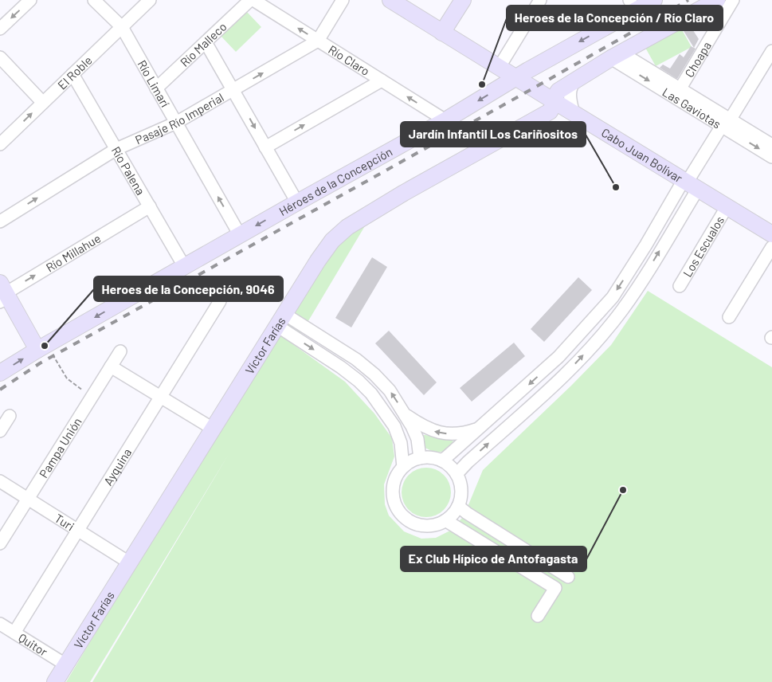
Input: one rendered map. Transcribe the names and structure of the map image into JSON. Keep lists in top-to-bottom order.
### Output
{
  "streets": {
    "street": [
      "Río Malleco",
      "Choapa",
      "Río Claro",
      "El Roble",
      "Río Limarí",
      "Las Gaviotas",
      "Pasaje Río Imperial",
      "Cabo Juan Bolívar",
      "Río Palena",
      "Héroes de la Concepción",
      "Los Escualos",
      "Río Millahue",
      "Víctor Farías",
      "Pampa Unión",
      "Ayquina",
      "Turi",
      "Quitor"
    ]
  },
  "crossings": [
    ["Río Malleco", "Río Claro"],
    ["Río Malleco", "Río Limarí"],
    ["Choapa", "Las Gaviotas"],
    ["Río Claro", "Pasaje Río Imperial"],
    ["Río Claro", "Héroes de la Concepción"],
    ["El Roble", "Río Limarí"],
    ["El Roble", "Río Palena"],
    ["Río Limarí", "Pasaje Río Imperial"],
    ["Río Limarí", "Héroes de la Concepción"],
    ["Pasaje Río Imperial", "Río Palena"],
    ["Cabo Juan Bolívar", "Héroes de la Concepción"],
    ["Cabo Juan Bolívar", "Los Escualos"],
    ["Cabo Juan Bolívar", "Víctor Farías"],
    ["Río Palena", "Héroes de la Concepción"],
    ["Río Palena", "Río Millahue"],
    ["Víctor Farías", "Turi"],
    ["Víctor Farías", "Quitor"],
    ["Pampa Unión", "Turi"],
    ["Ayquina", "Turi"],
    ["Ayquina", "Quitor"]
  ],
  "one_way": ["Río Claro", "Héroes de la Concepción", "Río Millahue"],
  "places": [
    "Heroes de la Concepción / Río Claro",
    "Jardín Infantil Los Cariñositos",
    "Heroes de la Concepción, 9046",
    "Ex Club Hípico de Antofagasta"
  ]
}
